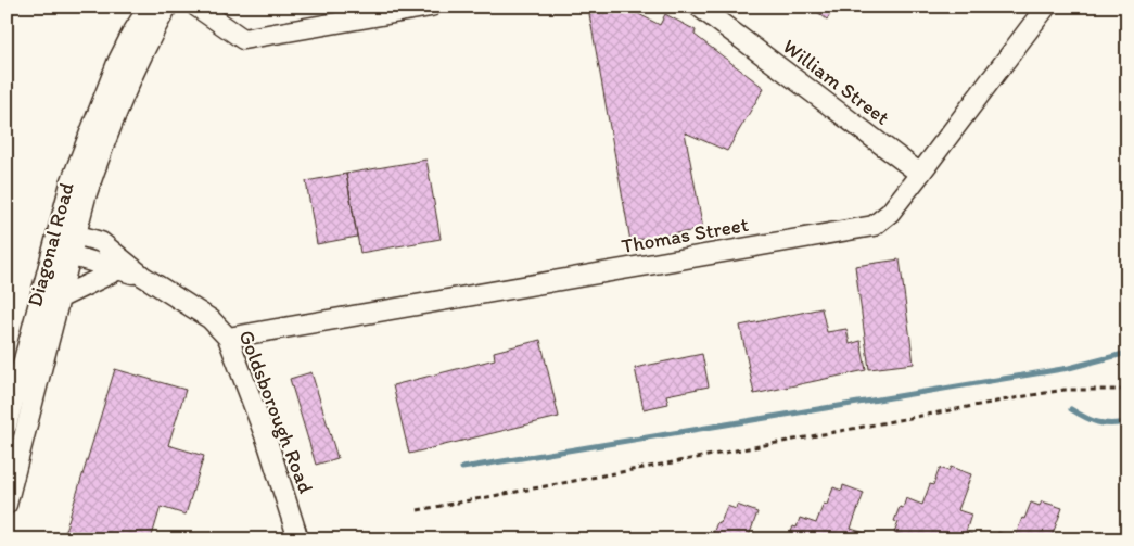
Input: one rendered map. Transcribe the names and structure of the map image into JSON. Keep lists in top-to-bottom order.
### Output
{
  "streets": {
    "street": [
      "William Street",
      "Thomas Street",
      "Diagonal Road",
      "Goldsborough Road"
    ]
  },
  "crossings": [
    ["William Street", "Thomas Street"],
    ["Thomas Street", "Goldsborough Road"],
    ["Diagonal Road", "Goldsborough Road"]
  ]
}
